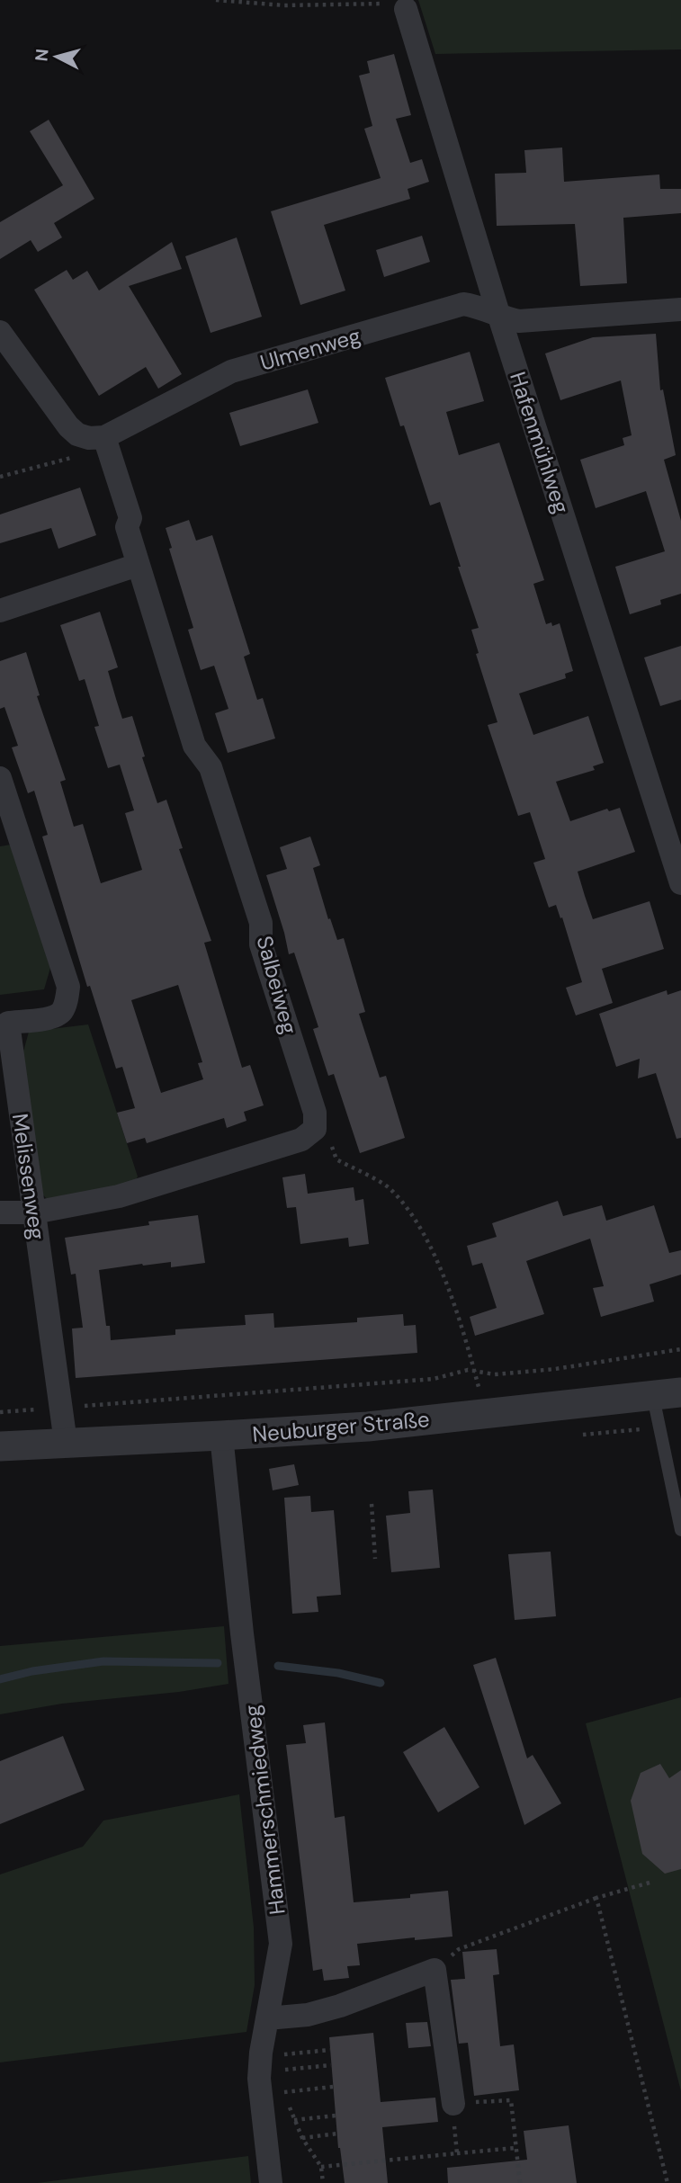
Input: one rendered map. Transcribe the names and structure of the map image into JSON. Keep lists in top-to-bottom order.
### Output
{
  "streets": {
    "street": [
      "Ulmenweg",
      "Hafenmühlweg",
      "Salbeiweg",
      "Melissenweg",
      "Neuburger Straße",
      "Hammerschmiedweg"
    ]
  },
  "crossings": [
    ["Ulmenweg", "Hafenmühlweg"],
    ["Ulmenweg", "Salbeiweg"],
    ["Melissenweg", "Neuburger Straße"],
    ["Neuburger Straße", "Hammerschmiedweg"]
  ],
  "north": "left"
}
